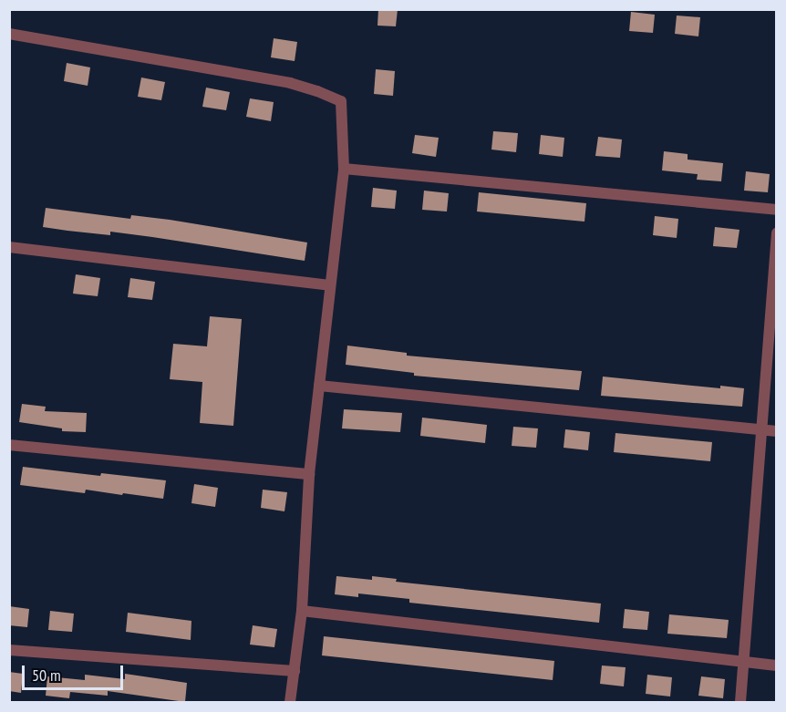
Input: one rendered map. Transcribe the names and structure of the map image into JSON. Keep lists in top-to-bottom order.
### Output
{
  "scale_bar": "50 m"
}
